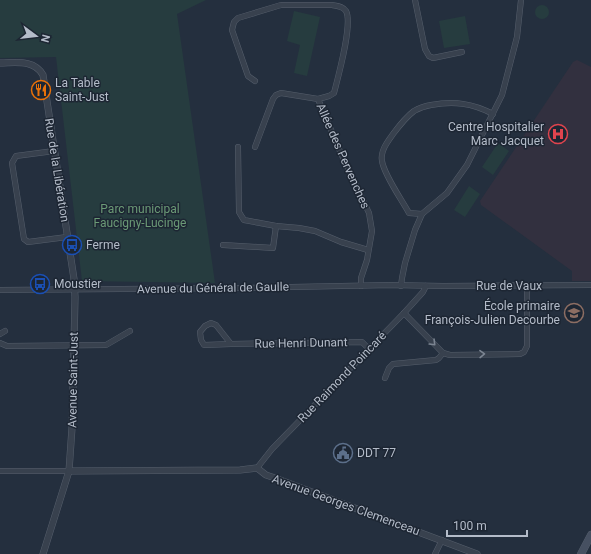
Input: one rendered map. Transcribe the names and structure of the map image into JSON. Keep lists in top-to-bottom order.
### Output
{
  "streets": {
    "street": [
      "Allée des Pervenches",
      "Rue de la Libération",
      "Rue de Vaux",
      "Avenue du Général de Gaulle",
      "Rue Henri Dunant",
      "Rue Raimond Poincaré",
      "Avenue Saint-Just",
      "Avenue Georges Clemenceau"
    ]
  },
  "crossings": [
    ["Allée des Pervenches", "Avenue du Général de Gaulle"],
    ["Rue de la Libération", "Avenue du Général de Gaulle"],
    ["Rue de la Libération", "Avenue Saint-Just"],
    ["Rue de Vaux", "Avenue du Général de Gaulle"],
    ["Rue de Vaux", "Rue Raimond Poincaré"],
    ["Avenue du Général de Gaulle", "Rue Raimond Poincaré"],
    ["Avenue du Général de Gaulle", "Avenue Saint-Just"],
    ["Rue Henri Dunant", "Rue Raimond Poincaré"],
    ["Rue Raimond Poincaré", "Avenue Georges Clemenceau"]
  ],
  "parks": ["Parc municipal Faucigny-Lucinge"],
  "places": {
    "restaurant": ["La Table Saint-Just"],
    "hospital": ["Centre Hospitalier Marc Jacquet"],
    "bus stop": ["Ferme", "Moustier"],
    "school or university": ["École primaire François-Julien Decourbe"],
    "public building": ["DDT 77"]
  },
  "scale_bar": "100 m",
  "north": "right"
}
